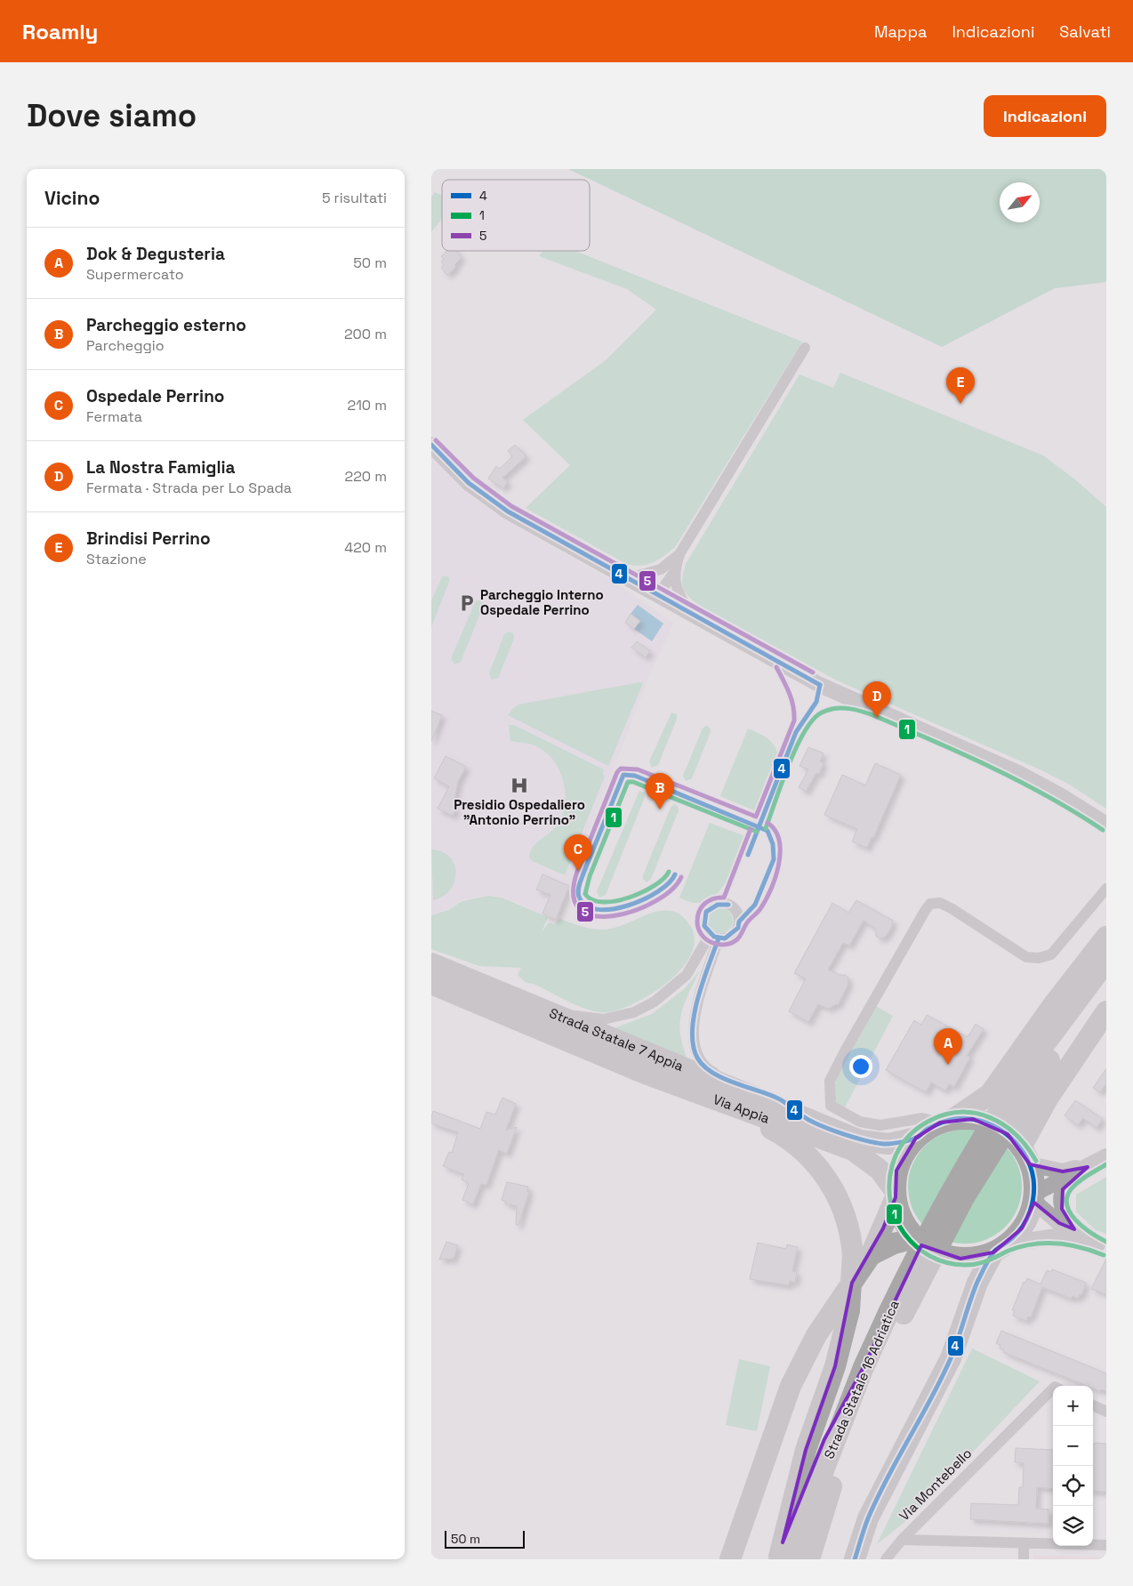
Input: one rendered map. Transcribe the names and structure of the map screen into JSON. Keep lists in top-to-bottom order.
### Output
{
  "streets": {
    "highway": ["Strada Statale 7 Appia", "Via Appia", "Strada Statale 16 Adriatica"],
    "street": ["Via Montebello"]
  },
  "crossings": [
    ["Strada Statale 7 Appia", "Via Appia"]
  ],
  "places": {
    "parking": ["Parcheggio Interno Ospedale Perrino"],
    "hospital": ["Presidio Ospedaliero \"Antonio Perrino\""]
  },
  "lines": ["transit line 5", "transit line 4", "transit line 1"],
  "legend": ["4", "1", "5"],
  "scale_bar": "50 m",
  "north": "top right",
  "page": {
    "header": "Roamly",
    "nav": ["Mappa", "Indicazioni", "Salvati"],
    "buttons": "Indicazioni",
    "title": "Dove siamo",
    "heading": ["Vicino", "5 risultati"],
    "list": [
      {
        "mark": "A",
        "name": "Dok & Degusteria",
        "note": "Supermercato",
        "value": "50 m"
      },
      {
        "mark": "B",
        "name": "Parcheggio esterno",
        "note": "Parcheggio",
        "value": "200 m"
      },
      {
        "mark": "C",
        "name": "Ospedale Perrino",
        "note": "Fermata",
        "value": "210 m"
      },
      {
        "mark": "D",
        "name": "La Nostra Famiglia",
        "note": "Fermata · Strada per Lo Spada",
        "value": "220 m"
      },
      {
        "mark": "E",
        "name": "Brindisi Perrino",
        "note": "Stazione",
        "value": "420 m"
      }
    ],
    "pins": [
      "E",
      "D",
      "B",
      "C",
      "A"
    ],
    "map_buttons": ["+", "−"],
    "scale": "50 m"
  }
}
